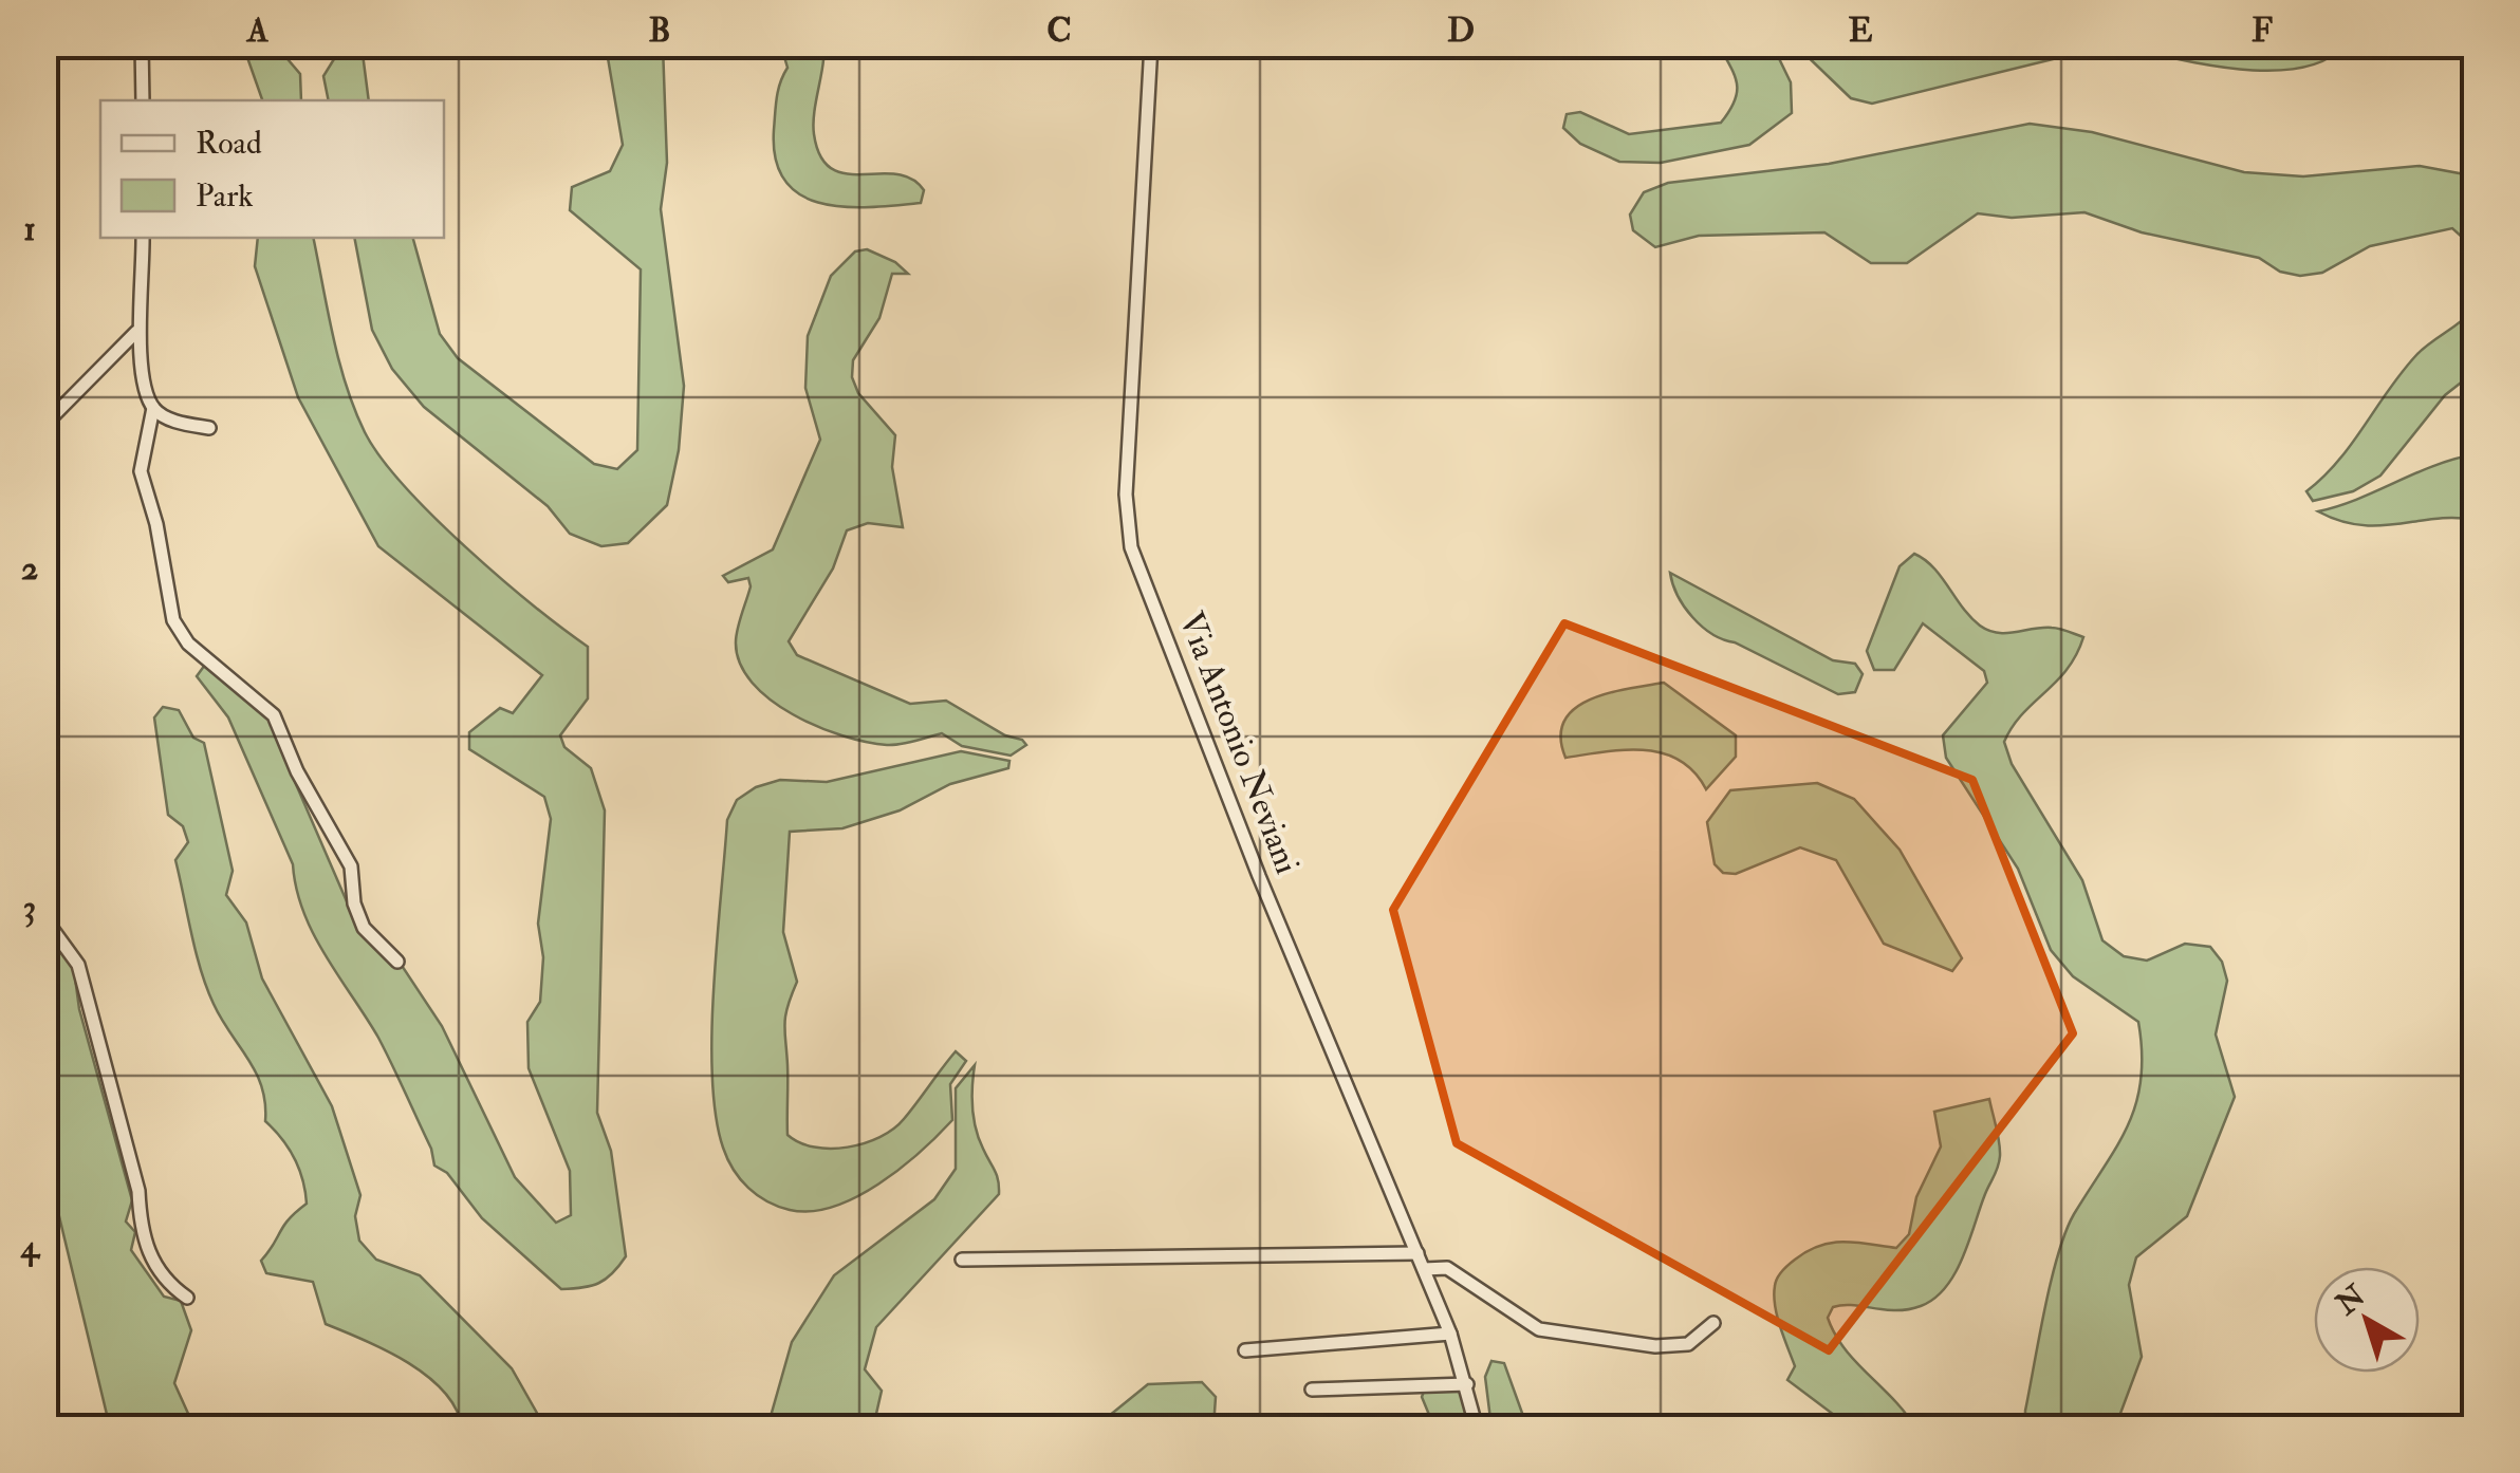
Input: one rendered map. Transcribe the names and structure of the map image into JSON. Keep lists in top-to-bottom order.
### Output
{
  "streets": {
    "street": ["Via Antonio Neviani"]
  },
  "legend": ["Road", "Park"],
  "north": "top left",
  "grid": {
    "columns": [
      "A",
      "B",
      "C",
      "D",
      "E",
      "F"
    ],
    "rows": [
      "1",
      "2",
      "3",
      "4"
    ]
  }
}
